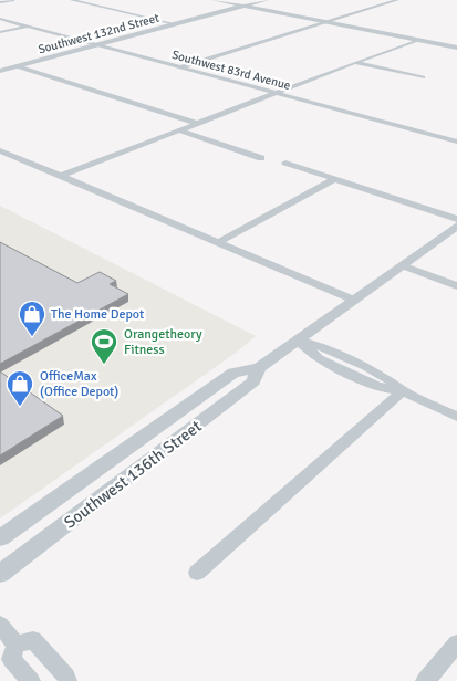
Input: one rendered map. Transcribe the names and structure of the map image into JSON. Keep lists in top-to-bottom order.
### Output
{
  "streets": {
    "street": ["Southwest 132nd Street", "Southwest 83rd Avenue", "Southwest 136th Street"]
  },
  "crossings": [
    ["Southwest 132nd Street", "Southwest 83rd Avenue"]
  ],
  "places": {
    "shop": ["The Home Depot", "OfficeMax (Office Depot)"],
    "sports": ["Orangetheory Fitness"]
  }
}
